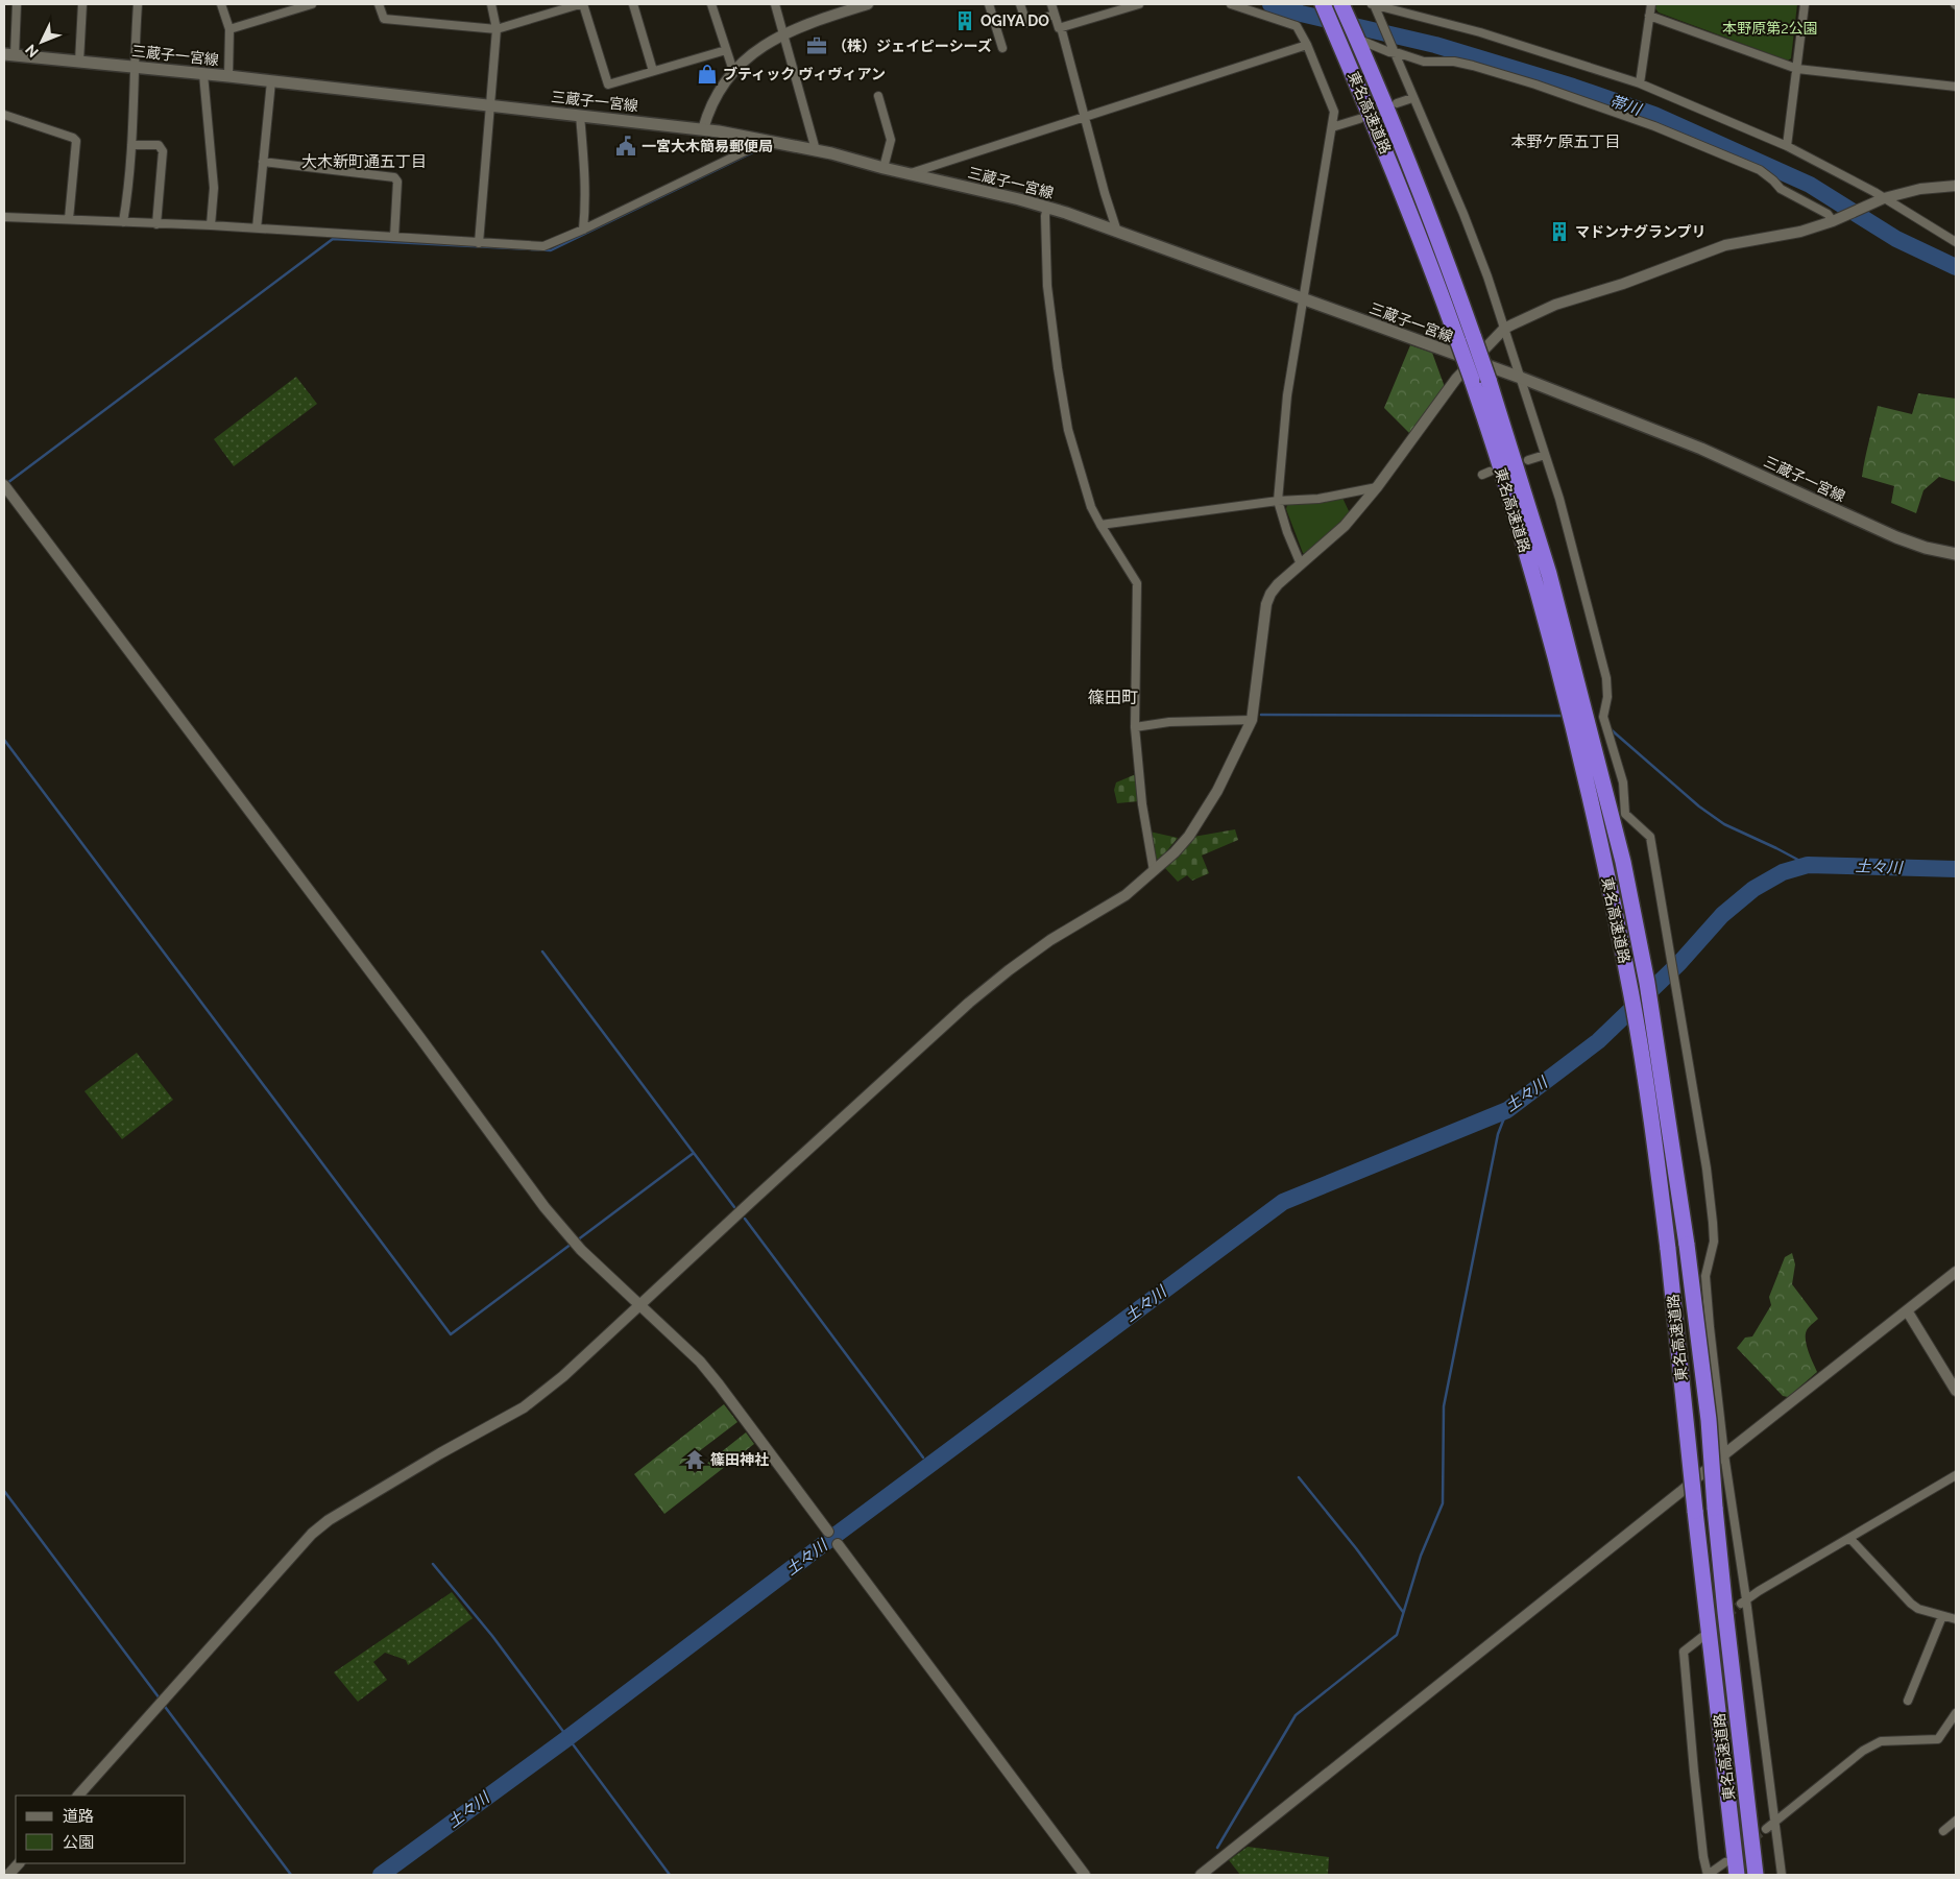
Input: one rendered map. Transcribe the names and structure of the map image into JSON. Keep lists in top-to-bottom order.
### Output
{
  "streets": {
    "highway": ["東名高速道路"],
    "main road": ["三蔵子一宮線"]
  },
  "districts": ["本野ケ原五丁目", "大木新町通五丁目", "篠田町"],
  "water": ["帯川", "土々川"],
  "parks": ["本野原第2公園"],
  "places": {
    "building": ["OGIYA DO", "マドンナグランプリ"],
    "office": ["（株）ジェイピーシーズ"],
    "shop": ["ブティック ヴィヴィアン"],
    "public building": ["一宮大木簡易郵便局"],
    "temple": ["篠田神社"]
  },
  "legend": ["道路", "公園"],
  "north": "bottom left"
}
